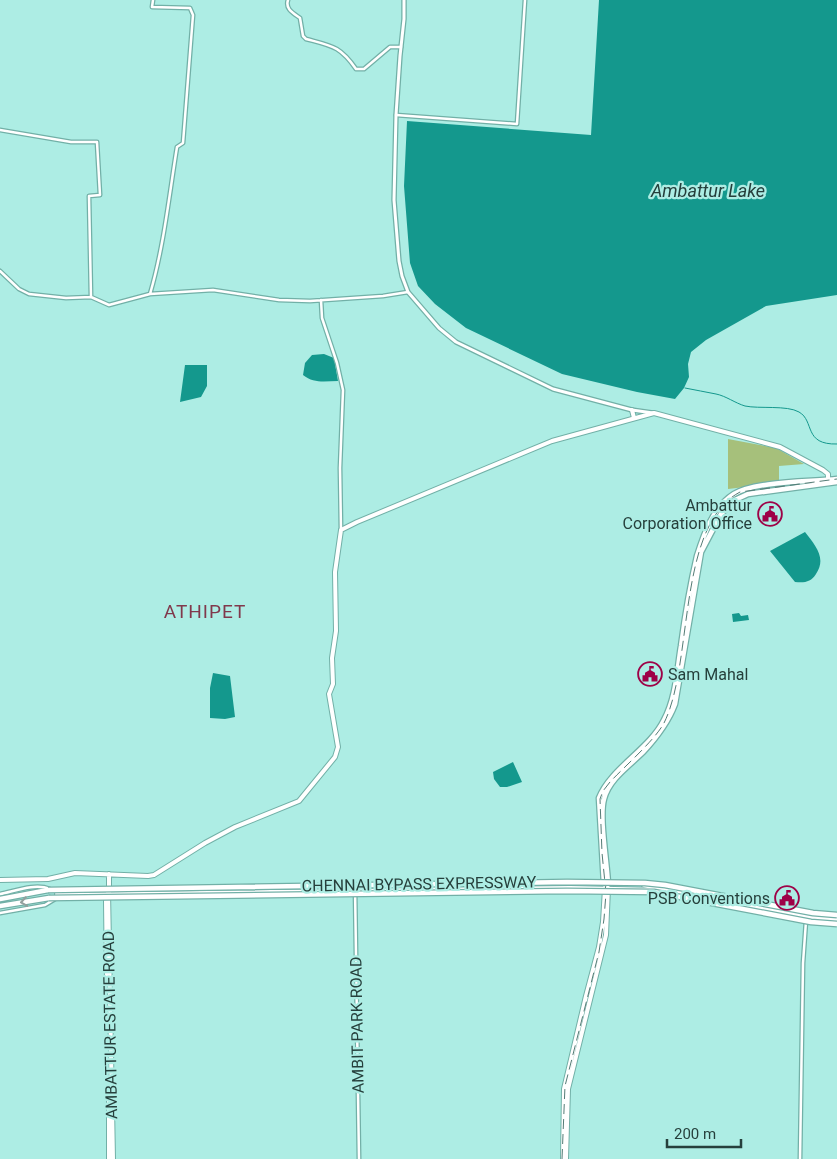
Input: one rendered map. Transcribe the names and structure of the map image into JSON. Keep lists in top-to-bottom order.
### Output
{
  "streets": {
    "highway": ["CHENNAI BYPASS EXPRESSWAY"],
    "main road": ["AMBATTUR ESTATE ROAD"],
    "street": ["AMBIT PARK ROAD"]
  },
  "districts": ["ATHIPET"],
  "water": ["Ambattur Lake"],
  "places": {
    "public building": ["Ambattur Corporation Office", "Sam Mahal", "PSB Conventions"]
  },
  "scale_bar": "200 m"
}
